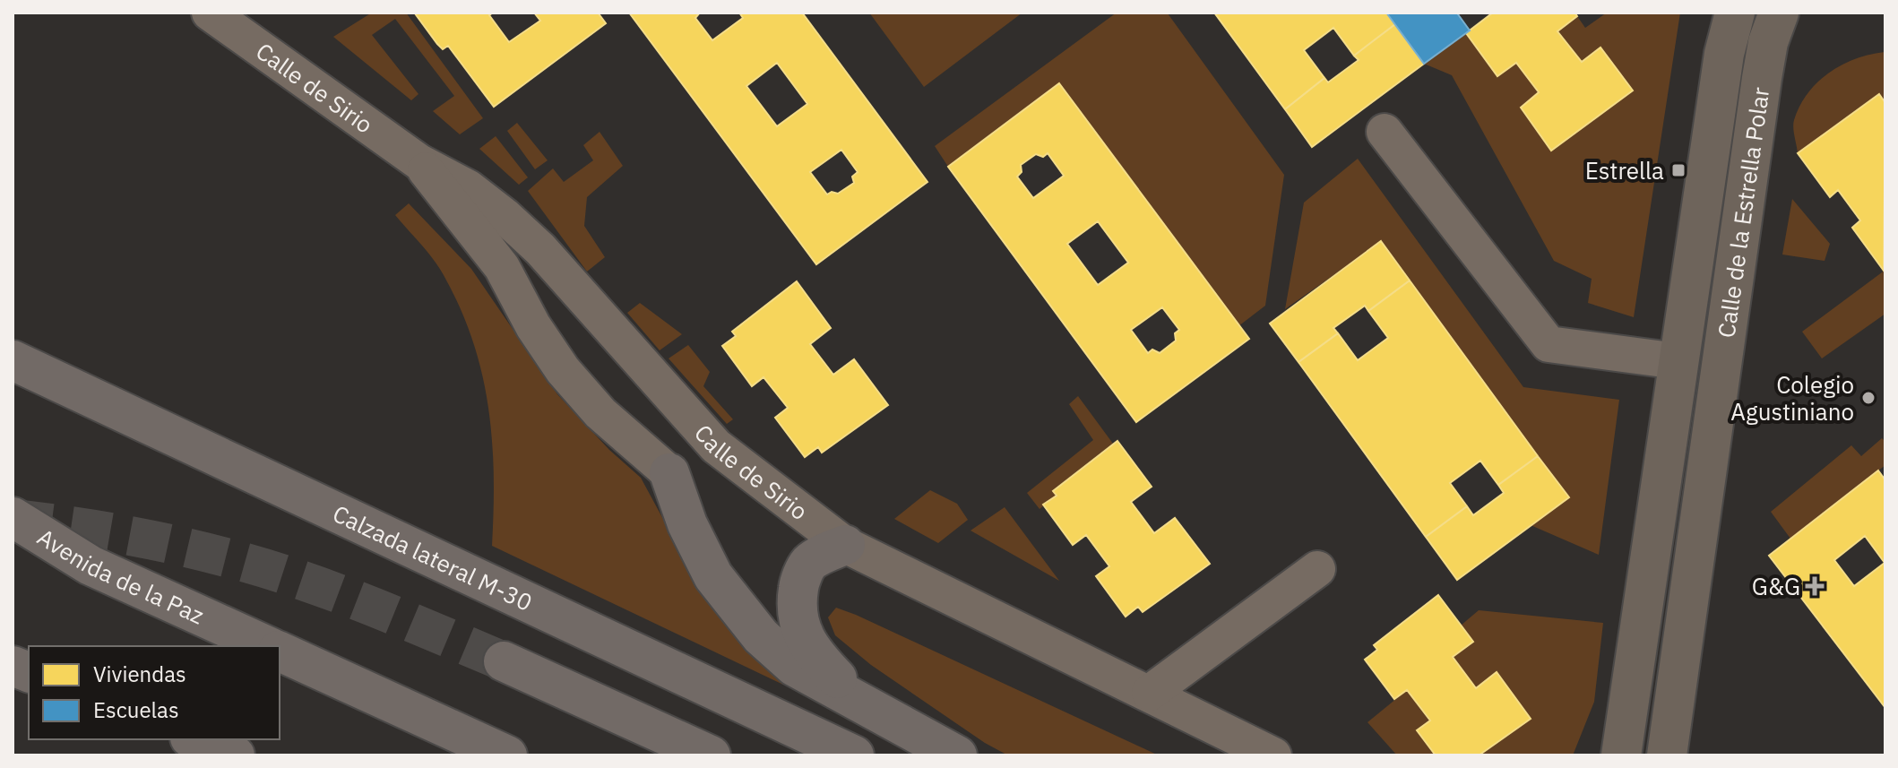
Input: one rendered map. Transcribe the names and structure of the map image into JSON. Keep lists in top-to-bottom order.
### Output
{
  "streets": {
    "highway": ["Calzada lateral M-30", "Avenida de la Paz"],
    "main road": ["Calle de la Estrella Polar"],
    "street": ["Calle de Sirio"]
  },
  "places": {
    "transit": ["Estrella"],
    "other": ["Colegio Agustiniano"],
    "health": ["G&G"]
  },
  "legend": ["Viviendas", "Escuelas"]
}
